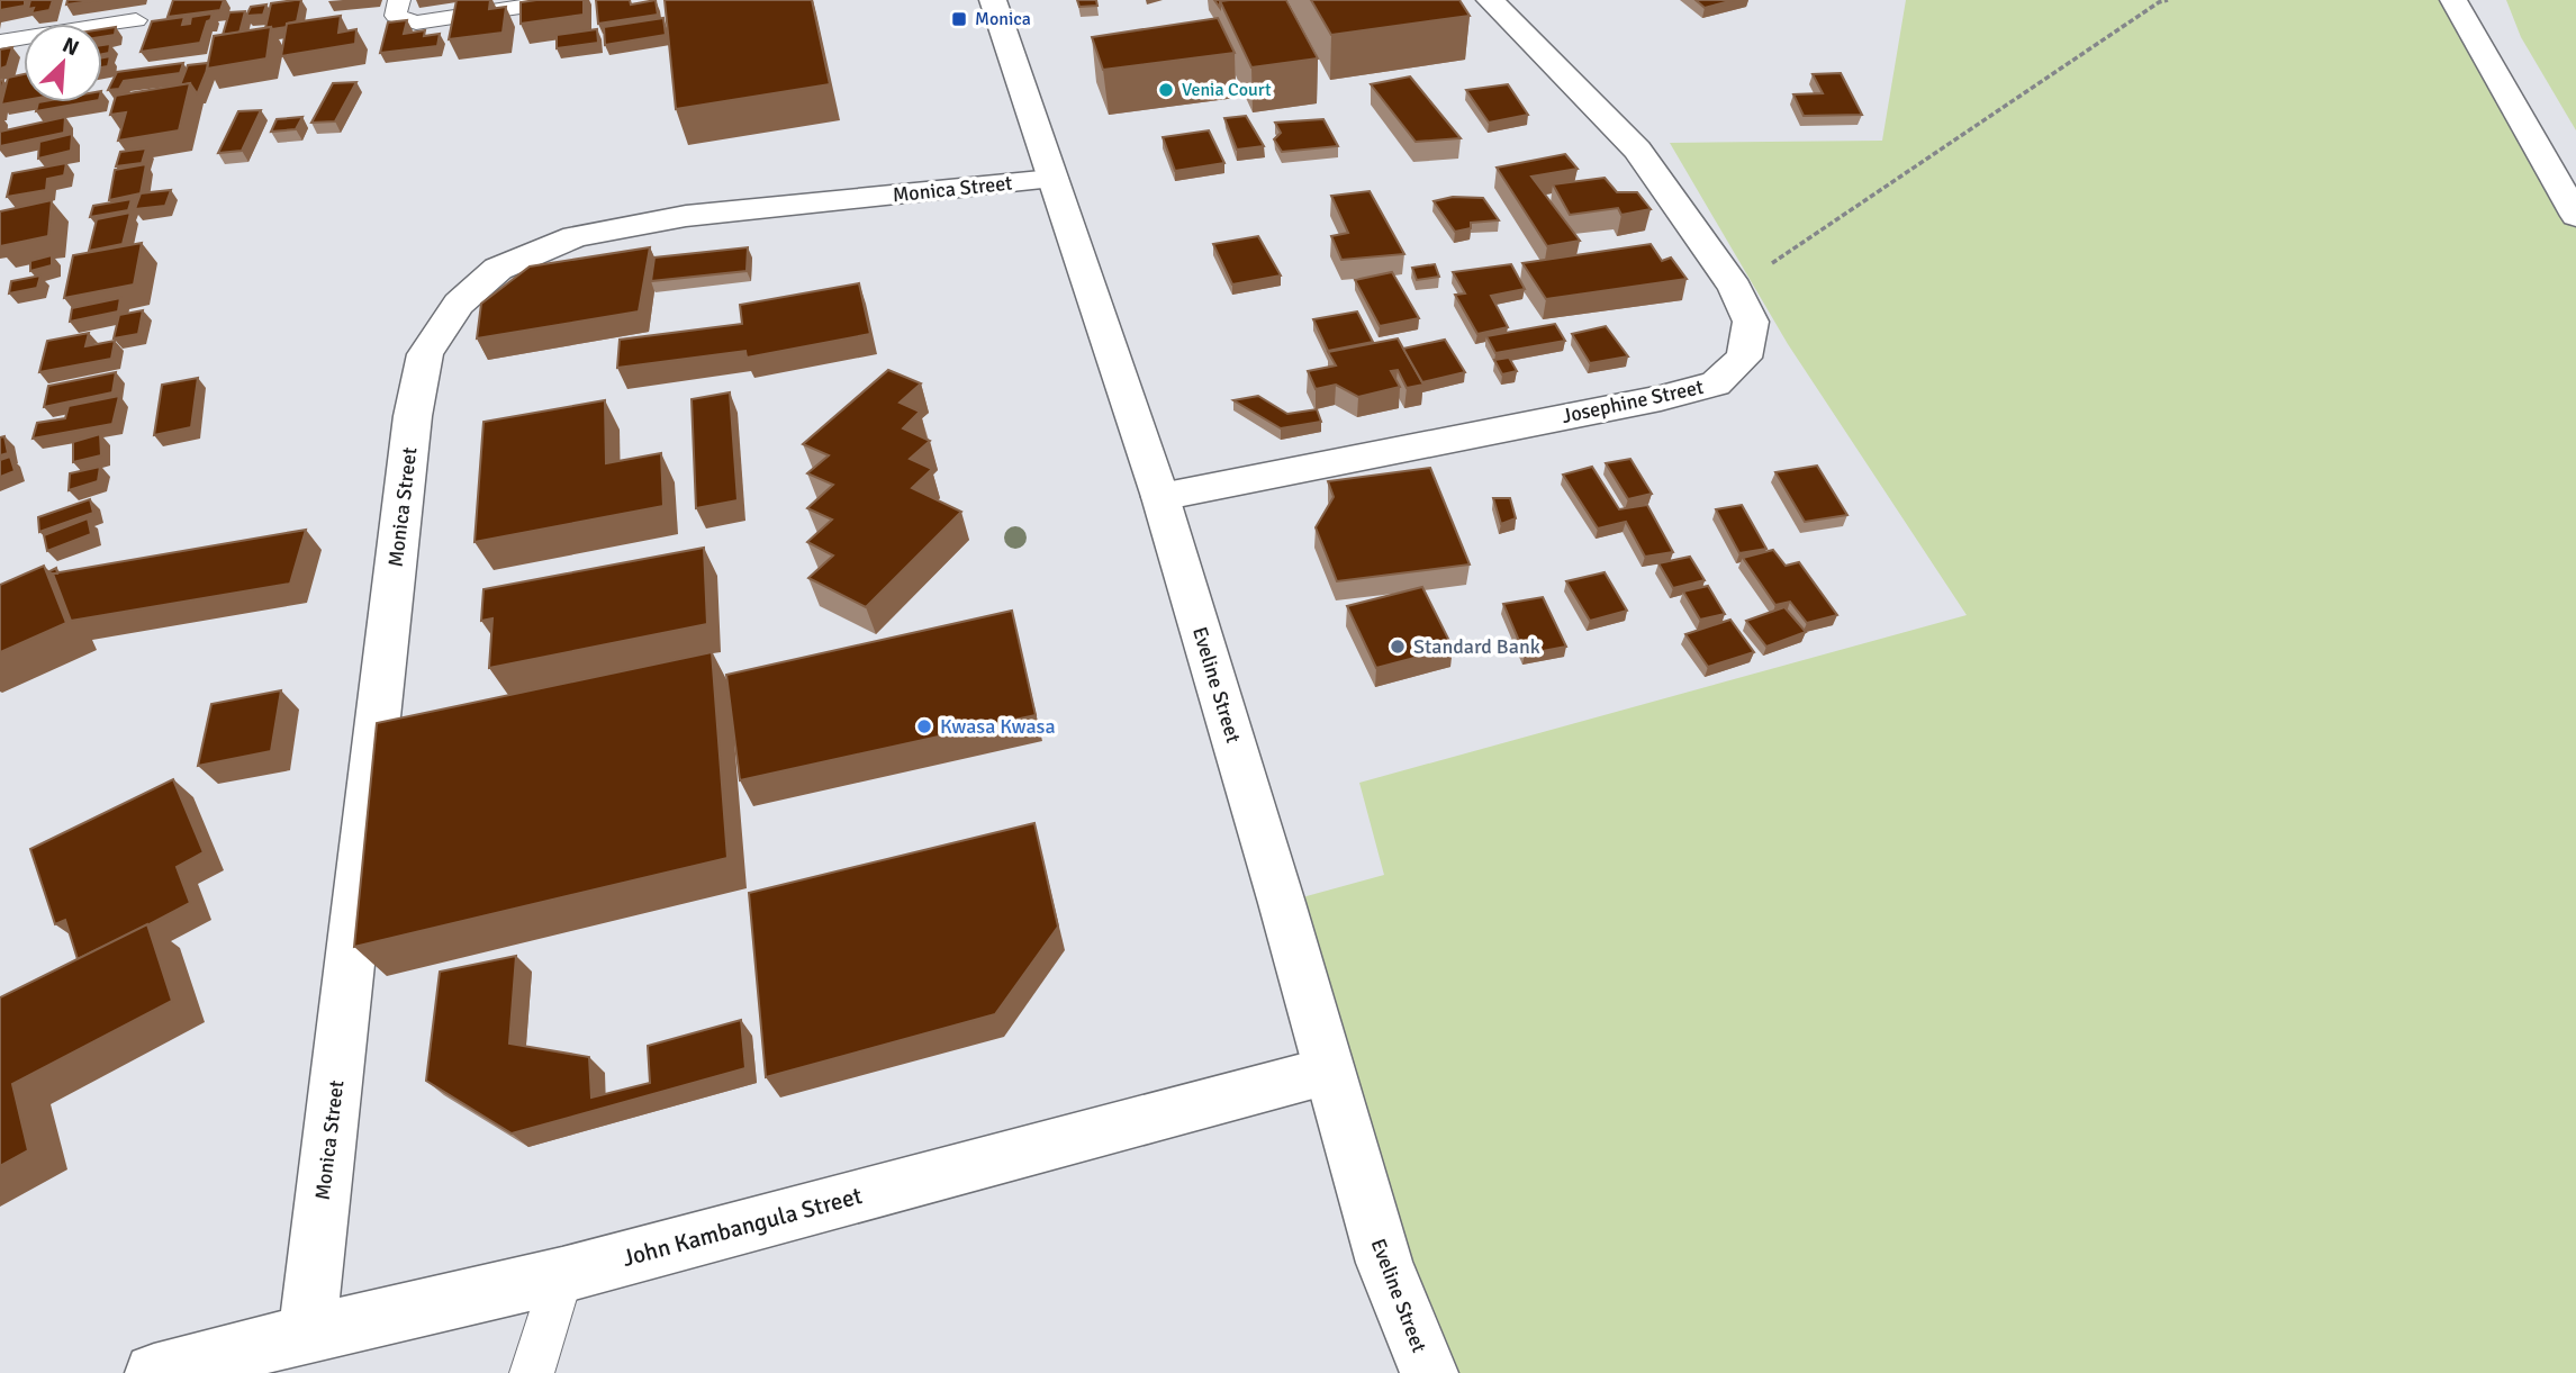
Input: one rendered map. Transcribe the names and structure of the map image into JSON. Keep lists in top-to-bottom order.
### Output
{
  "streets": {
    "street": [
      "Monica Street",
      "Josephine Street",
      "Eveline Street",
      "John Kambangula Street"
    ]
  },
  "crossings": [
    ["Monica Street", "Eveline Street"],
    ["Monica Street", "John Kambangula Street"],
    ["Josephine Street", "Eveline Street"],
    ["Eveline Street", "John Kambangula Street"]
  ],
  "places": {
    "transit": ["Monica"],
    "other": ["Venia Court", "Standard Bank", "Kwasa Kwasa"]
  },
  "north": "top right"
}
